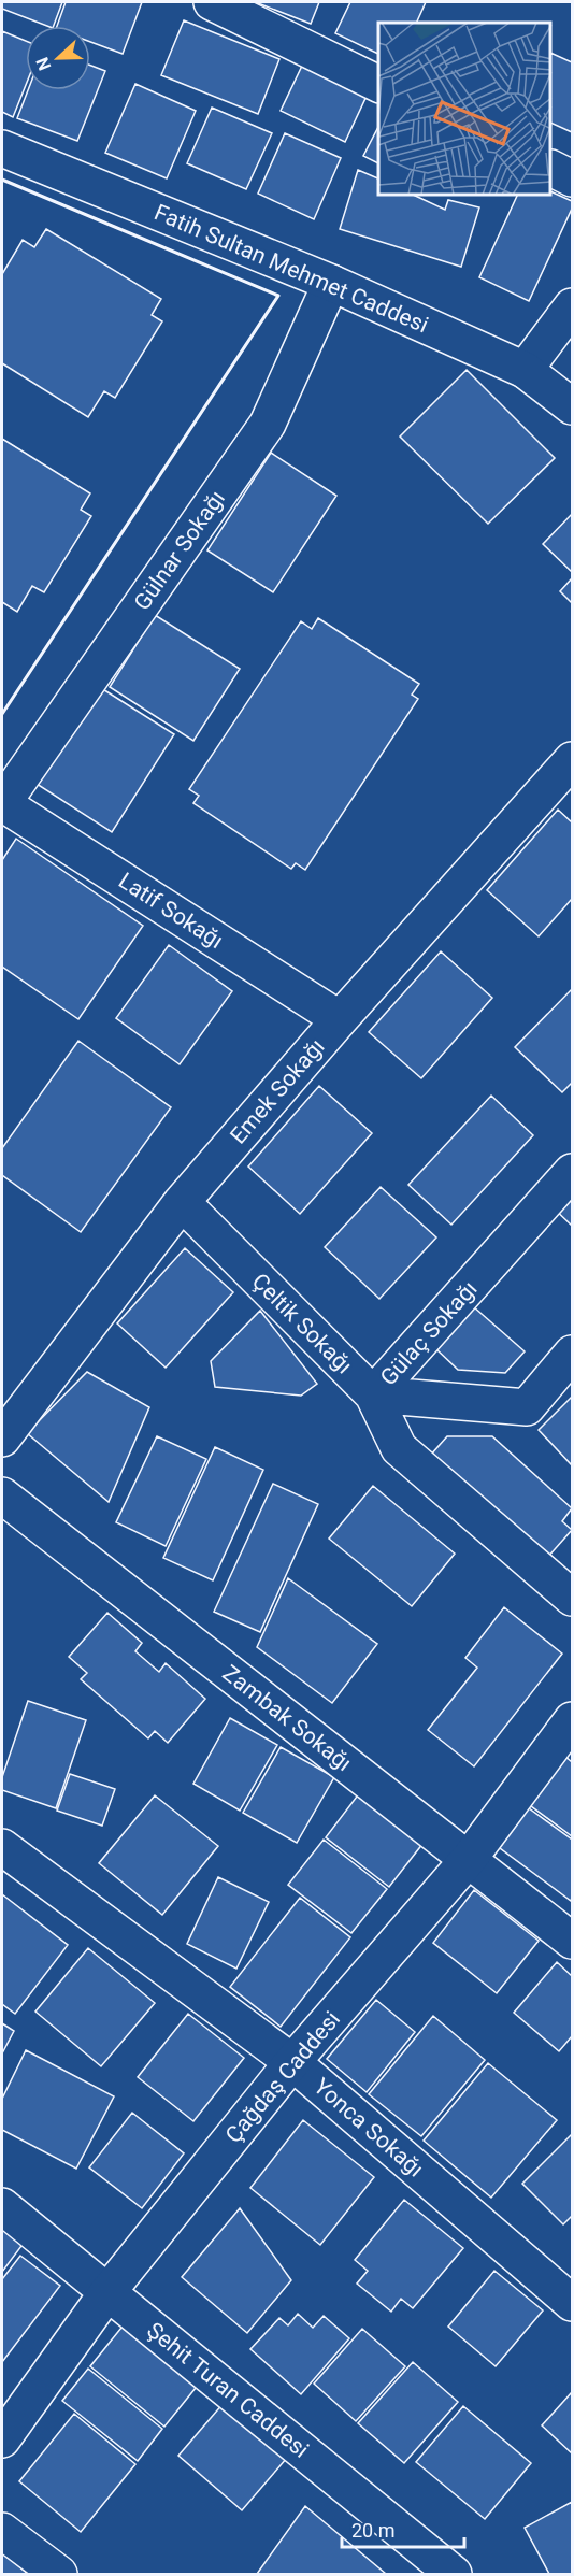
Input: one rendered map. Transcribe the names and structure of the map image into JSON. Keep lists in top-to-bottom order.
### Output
{
  "streets": {
    "street": [
      "Fatih Sultan Mehmet Caddesi",
      "Gülnar Sokağı",
      "Latif Sokağı",
      "Emek Sokağı",
      "Çeltik Sokağı",
      "Gülaç Sokağı",
      "Zambak Sokağı",
      "Çağdaş Caddesi",
      "Yonca Sokağı",
      "Şehit Turan Caddesi"
    ]
  },
  "crossings": [
    ["Fatih Sultan Mehmet Caddesi", "Gülnar Sokağı"],
    ["Gülnar Sokağı", "Latif Sokağı"],
    ["Latif Sokağı", "Emek Sokağı"],
    ["Emek Sokağı", "Çeltik Sokağı"],
    ["Çeltik Sokağı", "Gülaç Sokağı"],
    ["Zambak Sokağı", "Çağdaş Caddesi"],
    ["Çağdaş Caddesi", "Yonca Sokağı"],
    ["Çağdaş Caddesi", "Şehit Turan Caddesi"]
  ],
  "scale_bar": "20 m",
  "north": "left"
}
